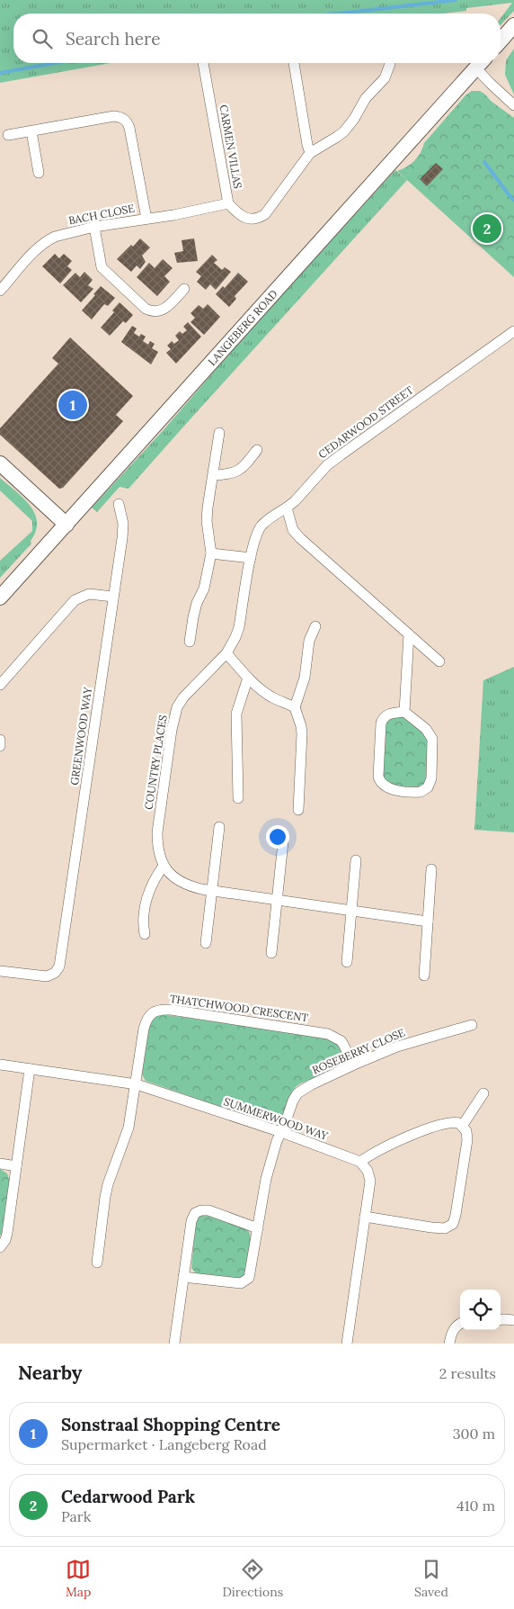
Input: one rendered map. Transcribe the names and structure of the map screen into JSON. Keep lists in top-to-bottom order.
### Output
{
  "streets": {
    "main road": ["LANGEBERG ROAD"],
    "street": [
      "CARMEN VILLAS",
      "BACH CLOSE",
      "CEDARWOOD STREET",
      "GREENWOOD WAY",
      "COUNTRY PLACES",
      "THATCHWOOD CRESCENT",
      "ROSEBERRY CLOSE",
      "SUMMERWOOD WAY"
    ]
  },
  "crossings": [
    ["CARMEN VILLAS", "BACH CLOSE"],
    ["CEDARWOOD STREET", "COUNTRY PLACES"],
    ["THATCHWOOD CRESCENT", "ROSEBERRY CLOSE"],
    ["THATCHWOOD CRESCENT", "SUMMERWOOD WAY"],
    ["ROSEBERRY CLOSE", "SUMMERWOOD WAY"]
  ],
  "page": {
    "search": "Search here",
    "pins": ["2", "1"],
    "heading": ["Nearby", "2 results"],
    "list": [
      {
        "mark": "1",
        "name": "Sonstraal Shopping Centre",
        "note": "Supermarket · Langeberg Road",
        "value": "300 m"
      },
      {
        "mark": "2",
        "name": "Cedarwood Park",
        "note": "Park",
        "value": "410 m"
      }
    ],
    "nav": ["Map", "Directions", "Saved"]
  }
}
